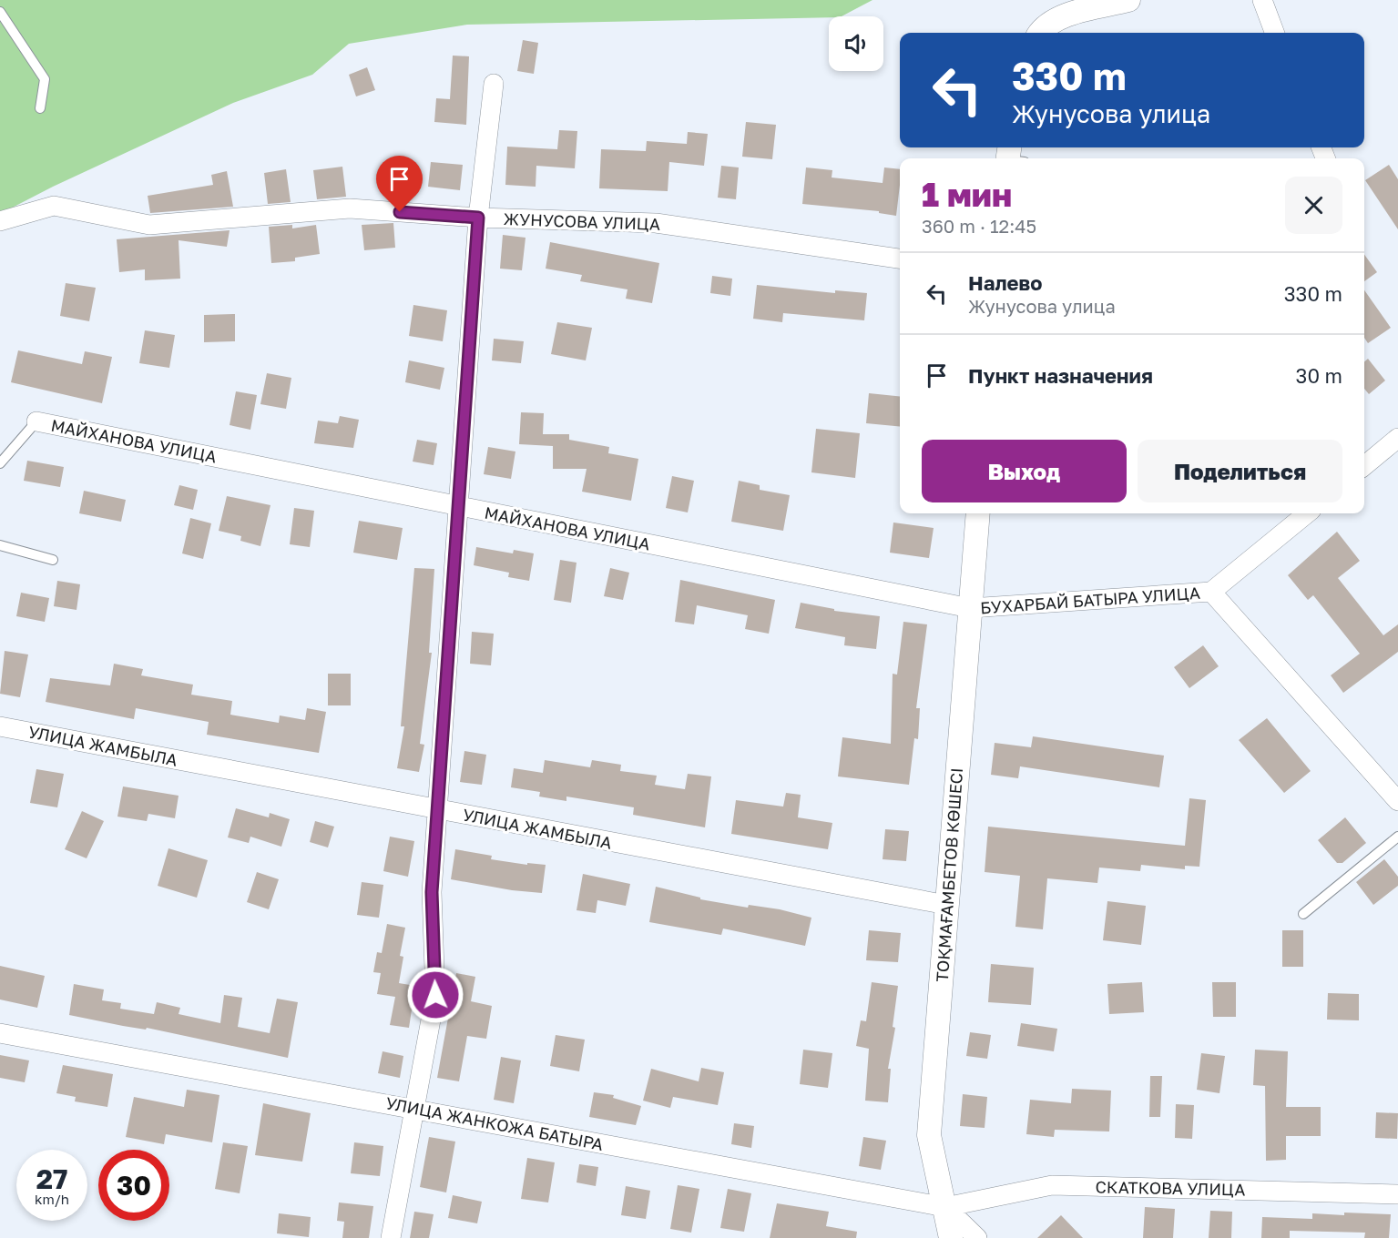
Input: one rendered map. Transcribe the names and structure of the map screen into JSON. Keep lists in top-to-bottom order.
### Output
{
  "streets": {
    "street": [
      "ЖУНУСОВА УЛИЦА",
      "МАЙХАНОВА УЛИЦА",
      "БУХАРБАЙ БАТЫРА УЛИЦА",
      "УЛИЦА ЖАМБЫЛА",
      "ТОҚМАҒАМБЕТОВ КӨШЕСІ",
      "УЛИЦА ЖАНКОЖА БАТЫРА",
      "СКАТКОВА УЛИЦА"
    ]
  },
  "crossings": [
    ["МАЙХАНОВА УЛИЦА", "БУХАРБАЙ БАТЫРА УЛИЦА"],
    ["МАЙХАНОВА УЛИЦА", "ТОҚМАҒАМБЕТОВ КӨШЕСІ"],
    ["БУХАРБАЙ БАТЫРА УЛИЦА", "ТОҚМАҒАМБЕТОВ КӨШЕСІ"],
    ["УЛИЦА ЖАМБЫЛА", "ТОҚМАҒАМБЕТОВ КӨШЕСІ"],
    ["ТОҚМАҒАМБЕТОВ КӨШЕСІ", "УЛИЦА ЖАНКОЖА БАТЫРА"],
    ["ТОҚМАҒАМБЕТОВ КӨШЕСІ", "СКАТКОВА УЛИЦА"],
    ["УЛИЦА ЖАНКОЖА БАТЫРА", "СКАТКОВА УЛИЦА"]
  ],
  "page": {
    "turn": ["330 m", "Жунусова улица"],
    "heading": ["1 мин", "360 m · 12:45"],
    "list": [
      {
        "name": "Налево",
        "note": "Жунусова улица",
        "value": "330 m"
      },
      {
        "name": "Пункт назначения",
        "value": "30 m"
      }
    ],
    "buttons": ["Выход", "Поделиться"],
    "speed": "27 km/h",
    "limit": "30"
  }
}
